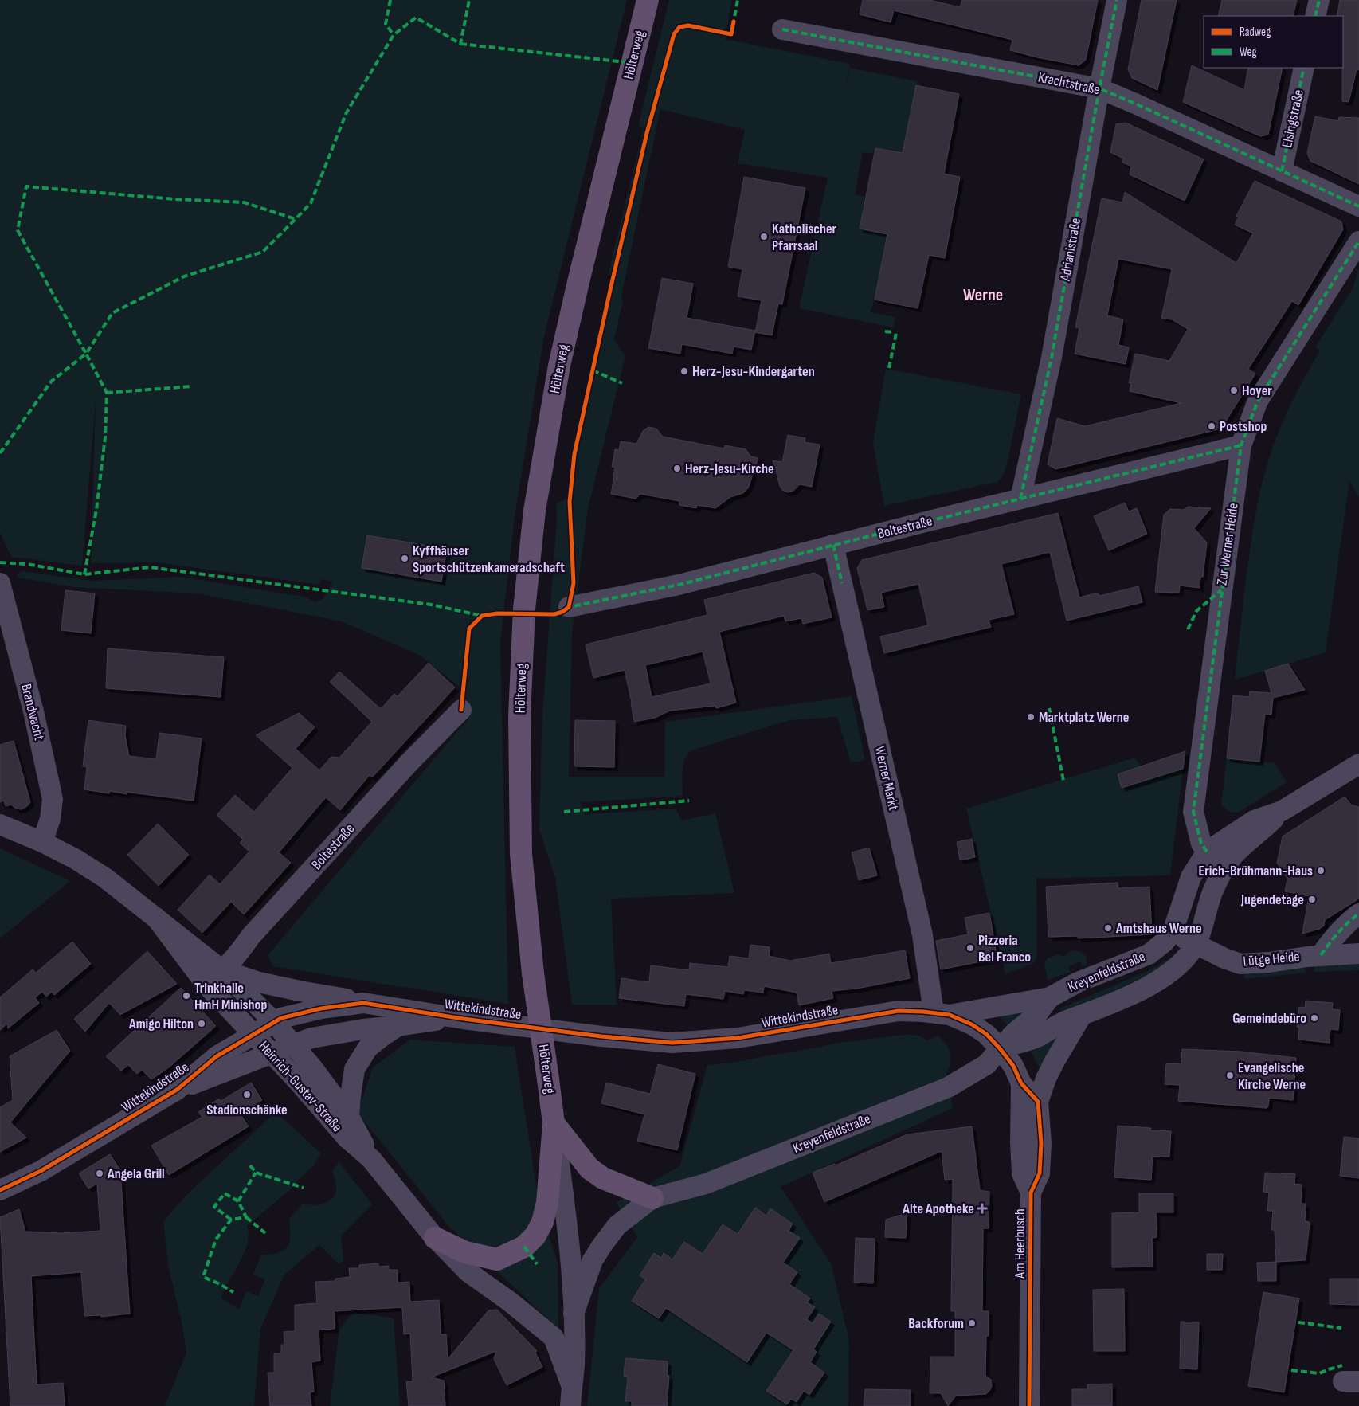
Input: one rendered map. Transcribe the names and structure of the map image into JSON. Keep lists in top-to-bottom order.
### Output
{
  "streets": {
    "main road": ["Hölterweg"],
    "street": [
      "Krachtstraße",
      "Elsingstraße",
      "Adrianistraße",
      "Boltestraße",
      "Zur Werner Heide",
      "Brandwacht",
      "Werner Markt",
      "Lütge Heide",
      "Kreyenfeldstraße",
      "Wittekindstraße",
      "Heinrich-Gustav-Straße",
      "Am Heerbusch"
    ]
  },
  "crossings": [
    ["Hölterweg", "Heinrich-Gustav-Straße"],
    ["Krachtstraße", "Elsingstraße"],
    ["Krachtstraße", "Adrianistraße"],
    ["Adrianistraße", "Boltestraße"],
    ["Boltestraße", "Zur Werner Heide"],
    ["Boltestraße", "Werner Markt"],
    ["Boltestraße", "Heinrich-Gustav-Straße"],
    ["Zur Werner Heide", "Kreyenfeldstraße"],
    ["Brandwacht", "Heinrich-Gustav-Straße"],
    ["Werner Markt", "Kreyenfeldstraße"],
    ["Werner Markt", "Wittekindstraße"],
    ["Lütge Heide", "Kreyenfeldstraße"],
    ["Kreyenfeldstraße", "Wittekindstraße"],
    ["Kreyenfeldstraße", "Am Heerbusch"],
    ["Wittekindstraße", "Heinrich-Gustav-Straße"],
    ["Wittekindstraße", "Am Heerbusch"]
  ],
  "districts": ["Werne"],
  "places": {
    "other": [
      "Katholischer Pfarrsaal",
      "Herz-Jesu-Kindergarten",
      "Hoyer",
      "Postshop",
      "Herz-Jesu-Kirche",
      "Kyffhäuser Sportschützenkameradschaft",
      "Marktplatz Werne",
      "Erich-Brühmann-Haus",
      "Jugendetage",
      "Amtshaus Werne",
      "Pizzeria Bei Franco",
      "Trinkhalle HmH Minishop",
      "Gemeindebüro",
      "Amigo Hilton",
      "Evangelische Kirche Werne",
      "Stadionschänke",
      "Angela Grill",
      "Backforum"
    ],
    "health": ["Alte Apotheke"]
  },
  "legend": ["Radweg", "Weg"]
}
